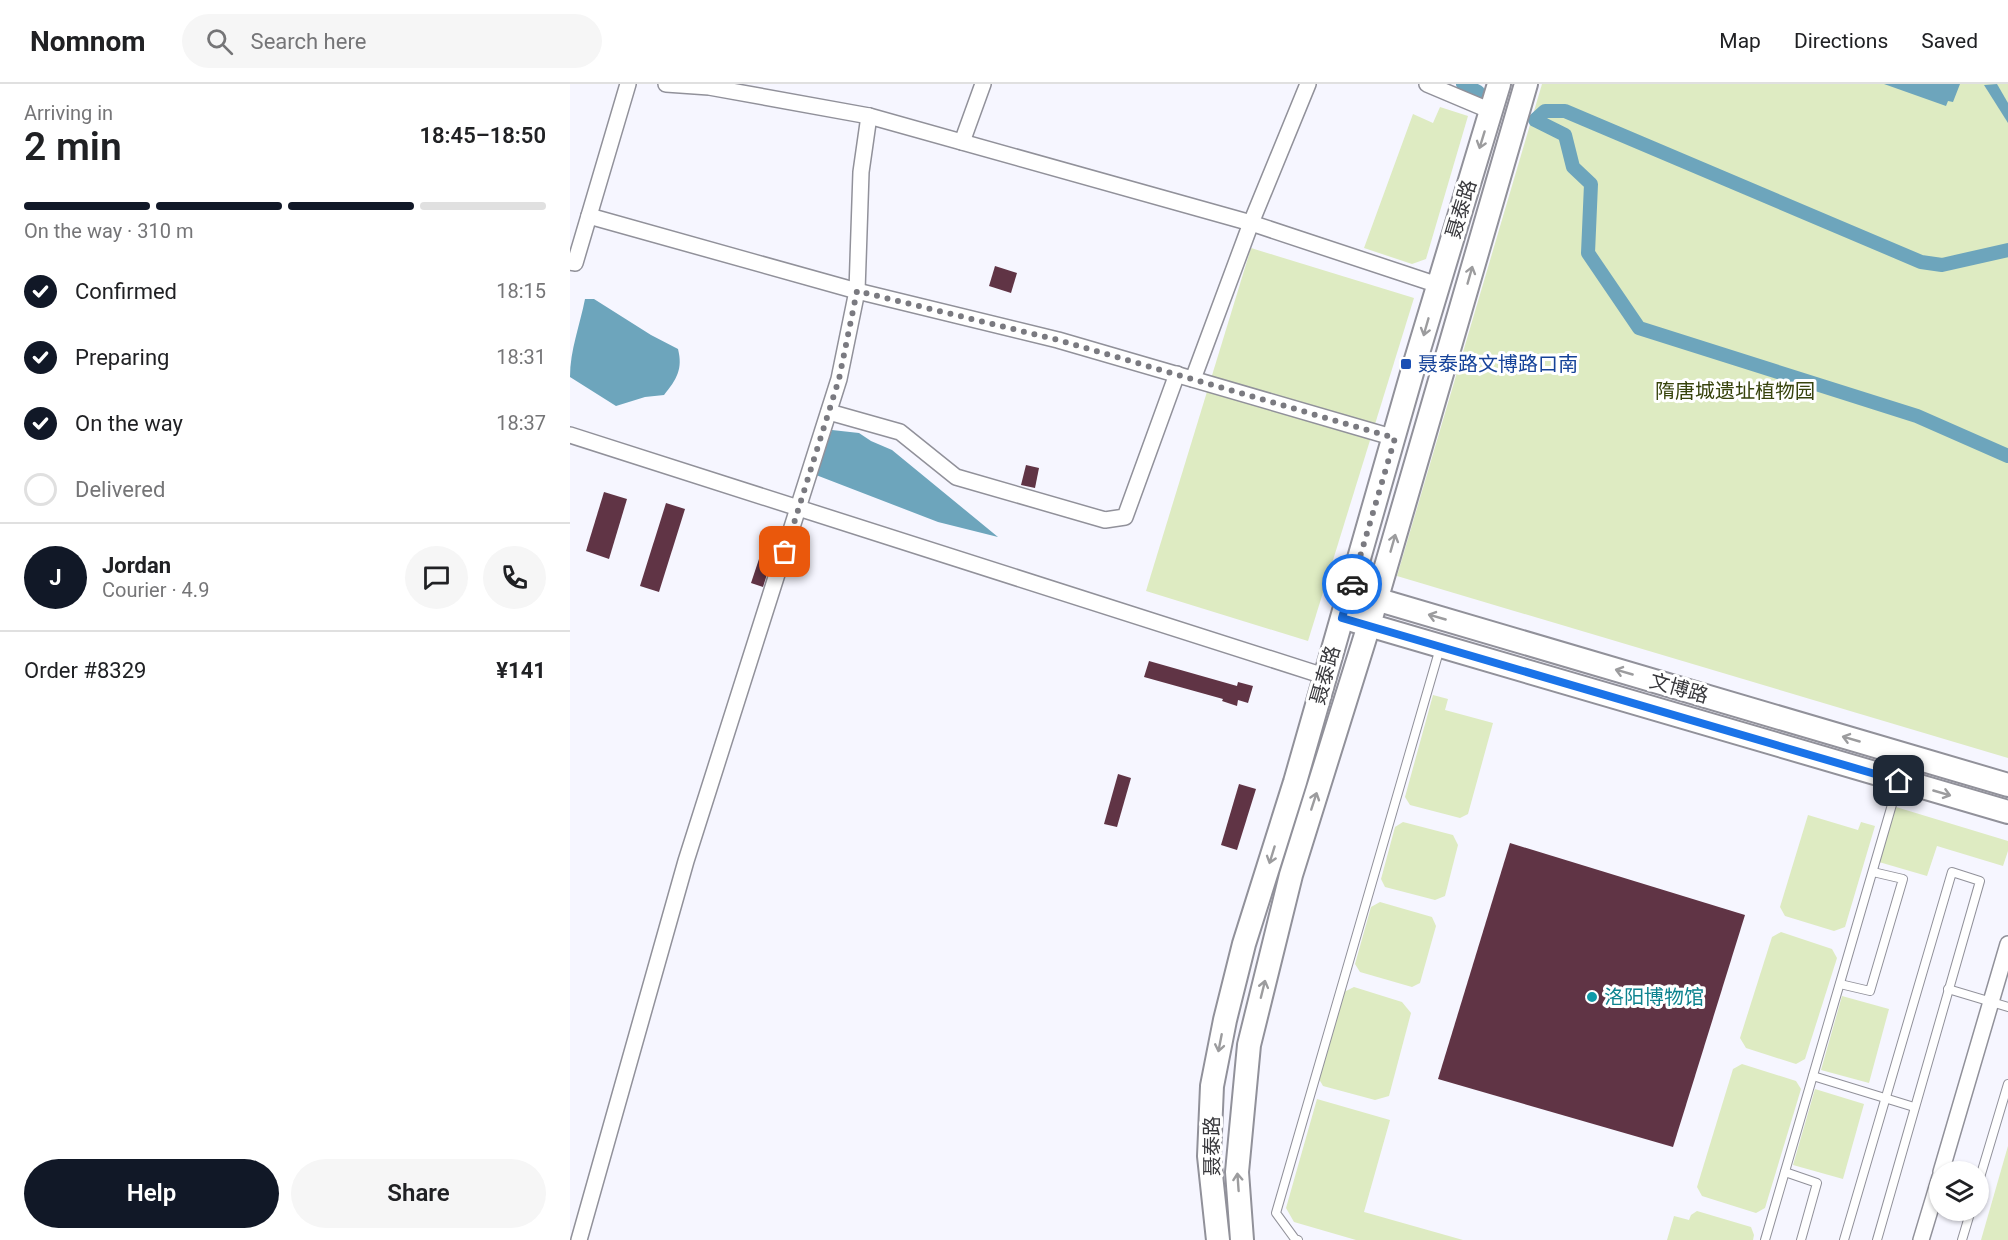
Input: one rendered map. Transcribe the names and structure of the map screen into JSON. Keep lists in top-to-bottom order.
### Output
{
  "streets": {
    "main road": ["聂泰路", "文博路"]
  },
  "crossings": [
    ["聂泰路", "文博路"]
  ],
  "parks": ["隋唐城遗址植物园"],
  "places": {
    "transit": ["聂泰路文博路口南"],
    "other": ["洛阳博物馆"]
  },
  "page": {
    "header": "Nomnom",
    "search": "Search here",
    "nav": ["Map", "Directions", "Saved"],
    "heading": ["2 min", "Arriving in", "18:45–18:50"],
    "panel": [
      "Jordan",
      "Courier · 4.9",
      "Order #8329",
      "¥141"
    ],
    "bar": "On the way · 310 m",
    "list": [
      ["Confirmed", "18:15"],
      ["Preparing", "18:31"],
      ["On the way", "18:37"],
      "Delivered"
    ],
    "round": "J",
    "buttons": ["Help", "Share"]
  }
}
